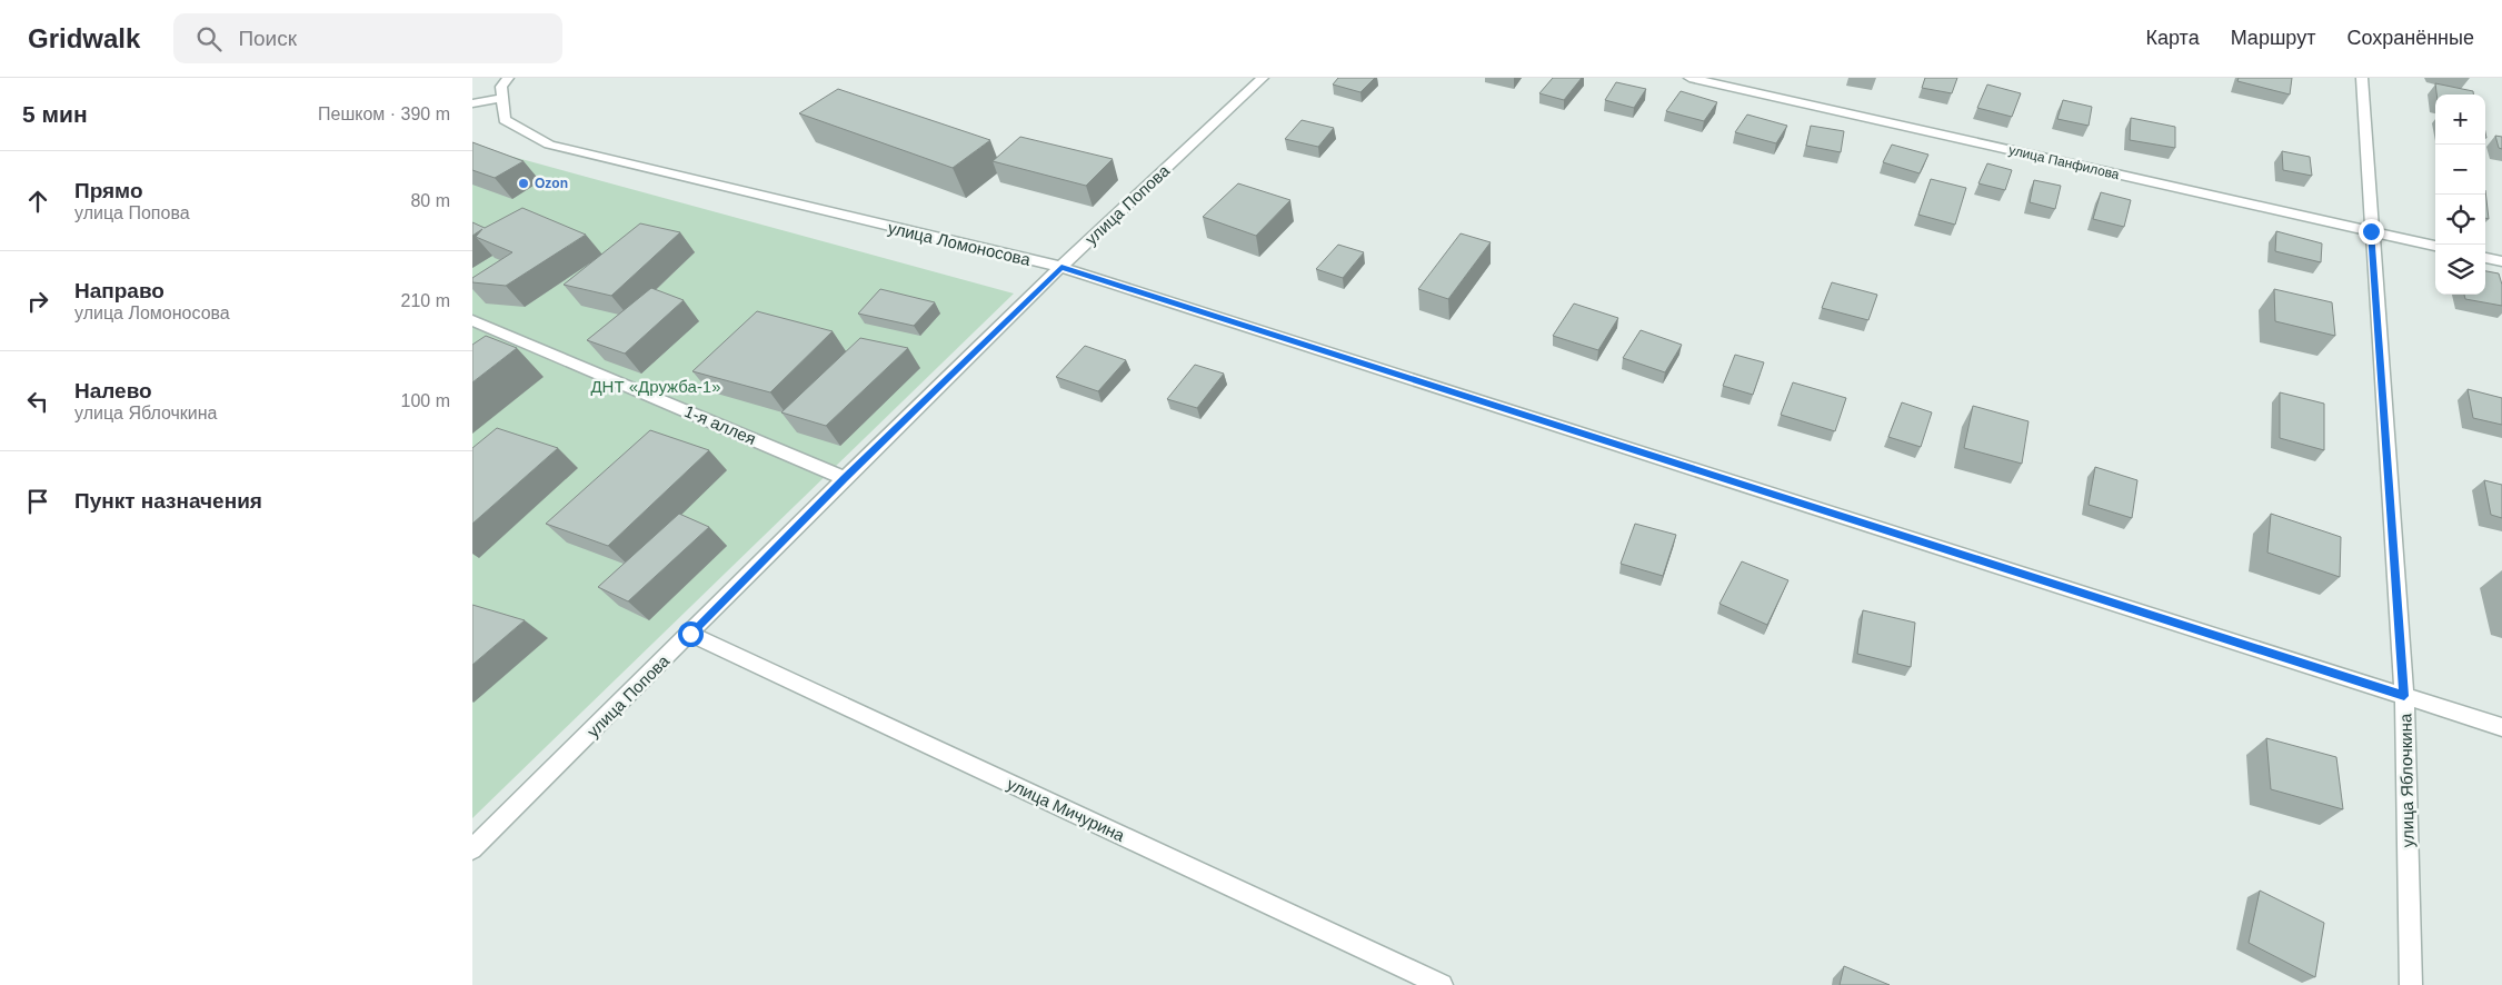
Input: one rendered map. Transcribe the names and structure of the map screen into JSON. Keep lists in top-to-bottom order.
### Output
{
  "streets": {
    "street": [
      "улица Панфилова",
      "улица Попова",
      "улица Ломоносова",
      "1-я аллея",
      "улица Яблочкина",
      "улица Мичурина"
    ]
  },
  "crossings": [
    ["улица Панфилова", "улица Яблочкина"],
    ["улица Попова", "улица Ломоносова"],
    ["улица Попова", "1-я аллея"],
    ["улица Попова", "улица Мичурина"],
    ["улица Ломоносова", "улица Яблочкина"]
  ],
  "parks": ["ДНТ «Дружба-1»"],
  "places": ["Ozon"],
  "page": {
    "header": "Gridwalk",
    "search": "Поиск",
    "nav": ["Карта", "Маршрут", "Сохранённые"],
    "heading": ["5 мин", "Пешком · 390 m"],
    "map_buttons": ["+", "−"],
    "list": [
      ["Прямо", "улица Попова", "80 m"],
      ["Направо", "улица Ломоносова", "210 m"],
      ["Налево", "улица Яблочкина", "100 m"],
      "Пункт назначения"
    ]
  }
}
